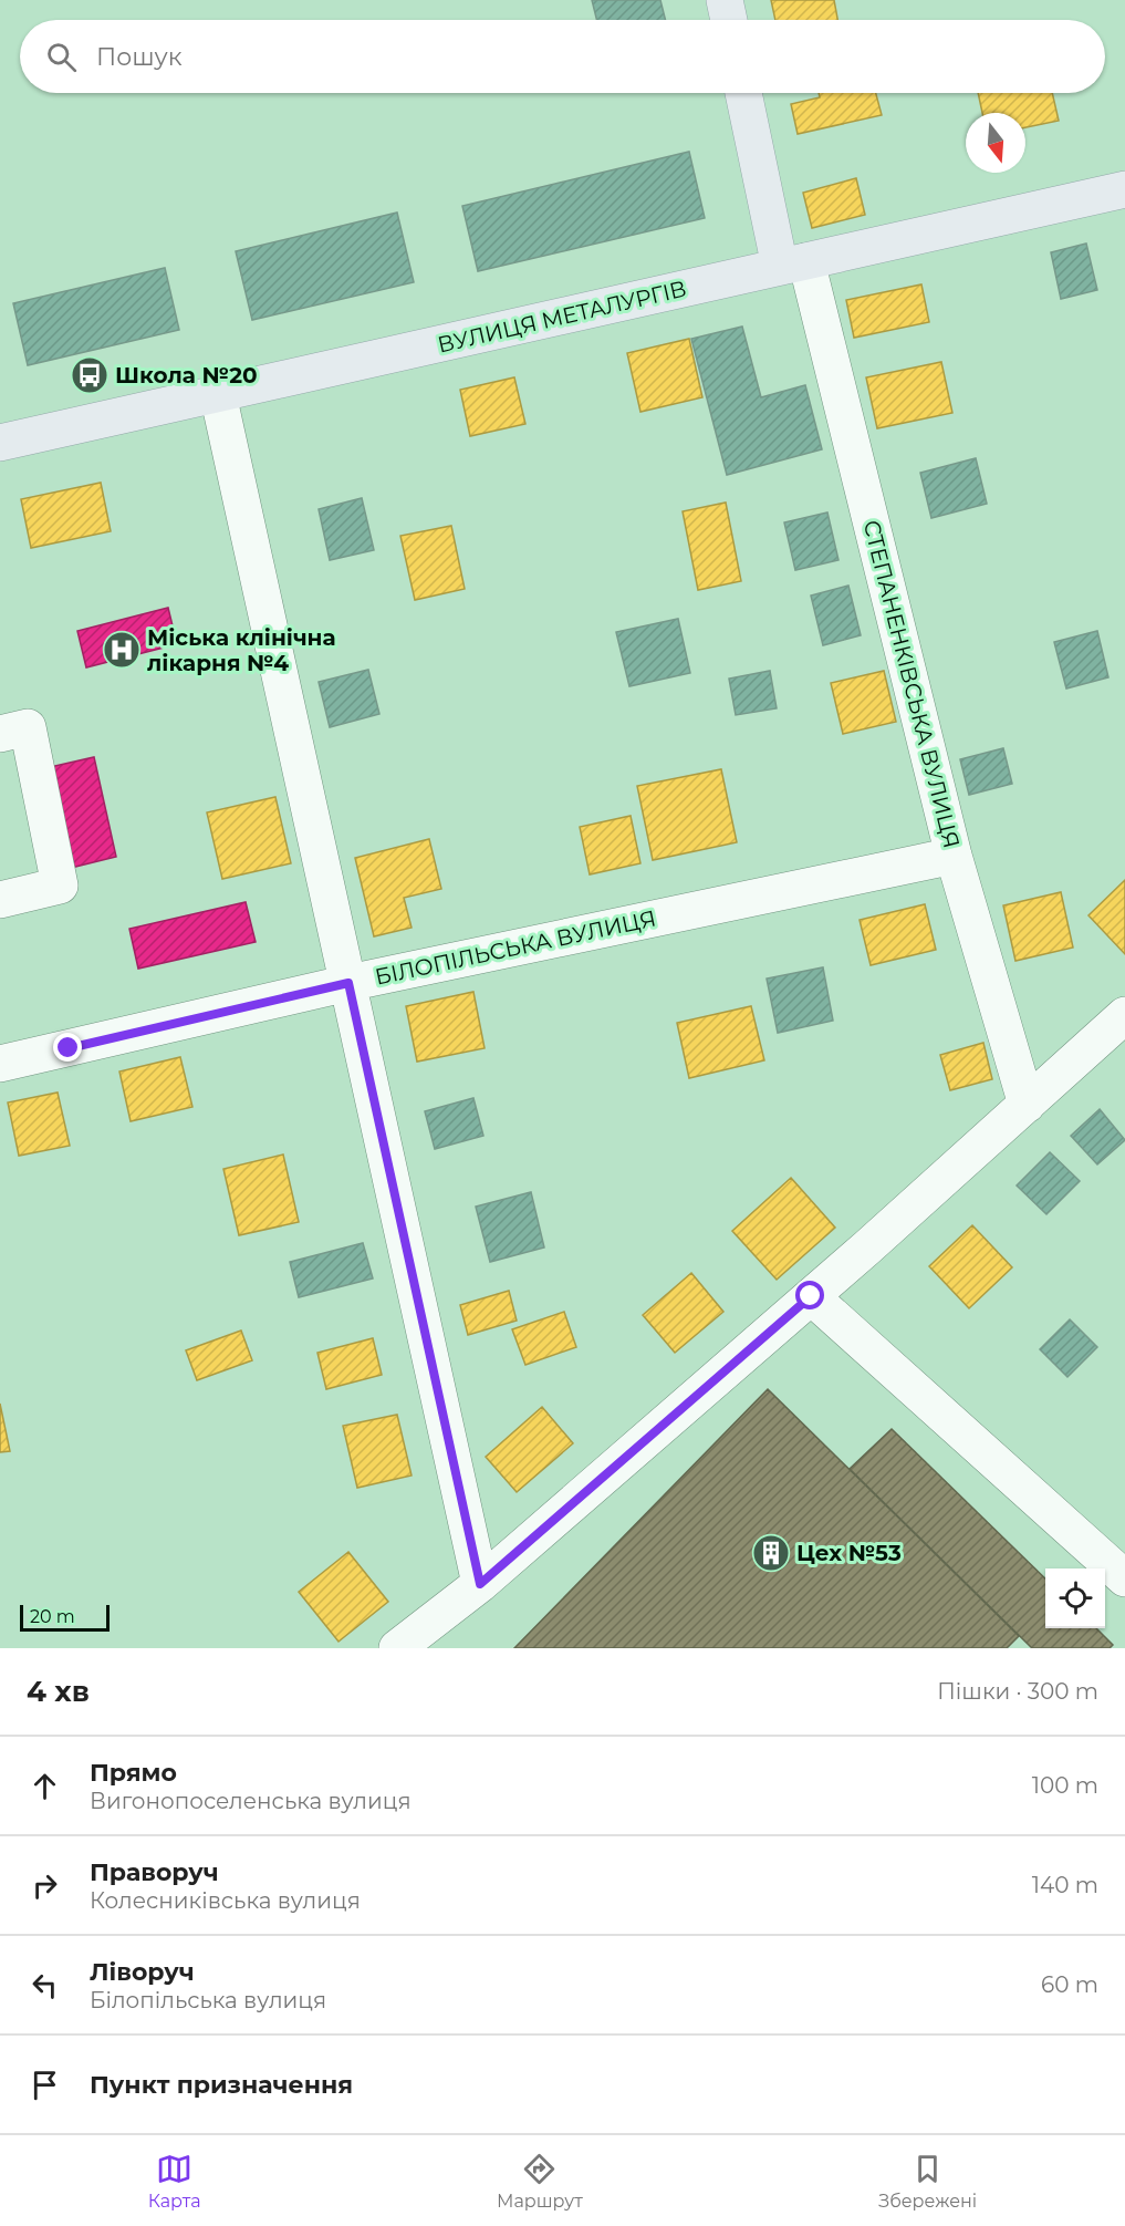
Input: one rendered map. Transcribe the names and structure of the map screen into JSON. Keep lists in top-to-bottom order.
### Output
{
  "streets": {
    "main road": ["ВУЛИЦЯ МЕТАЛУРГІВ", "СТЕПАНЕНКІВСЬКА ВУЛИЦЯ"],
    "street": ["БІЛОПІЛЬСЬКА ВУЛИЦЯ"]
  },
  "crossings": [
    ["ВУЛИЦЯ МЕТАЛУРГІВ", "СТЕПАНЕНКІВСЬКА ВУЛИЦЯ"],
    ["СТЕПАНЕНКІВСЬКА ВУЛИЦЯ", "БІЛОПІЛЬСЬКА ВУЛИЦЯ"]
  ],
  "places": {
    "bus stop": ["Школа №20"],
    "hospital": ["Міська клінічна лікарня №4"],
    "building": ["Цех №53"]
  },
  "scale_bar": "20 m",
  "north": "bottom",
  "page": {
    "search": "Пошук",
    "scale": "20 m",
    "heading": ["4 хв", "Пішки · 300 m"],
    "list": [
      ["Прямо", "Вигонопоселенська вулиця", "100 m"],
      ["Праворуч", "Колесниківська вулиця", "140 m"],
      ["Ліворуч", "Білопільська вулиця", "60 m"],
      "Пункт призначення"
    ],
    "nav": ["Карта", "Маршрут", "Збережені"]
  }
}
